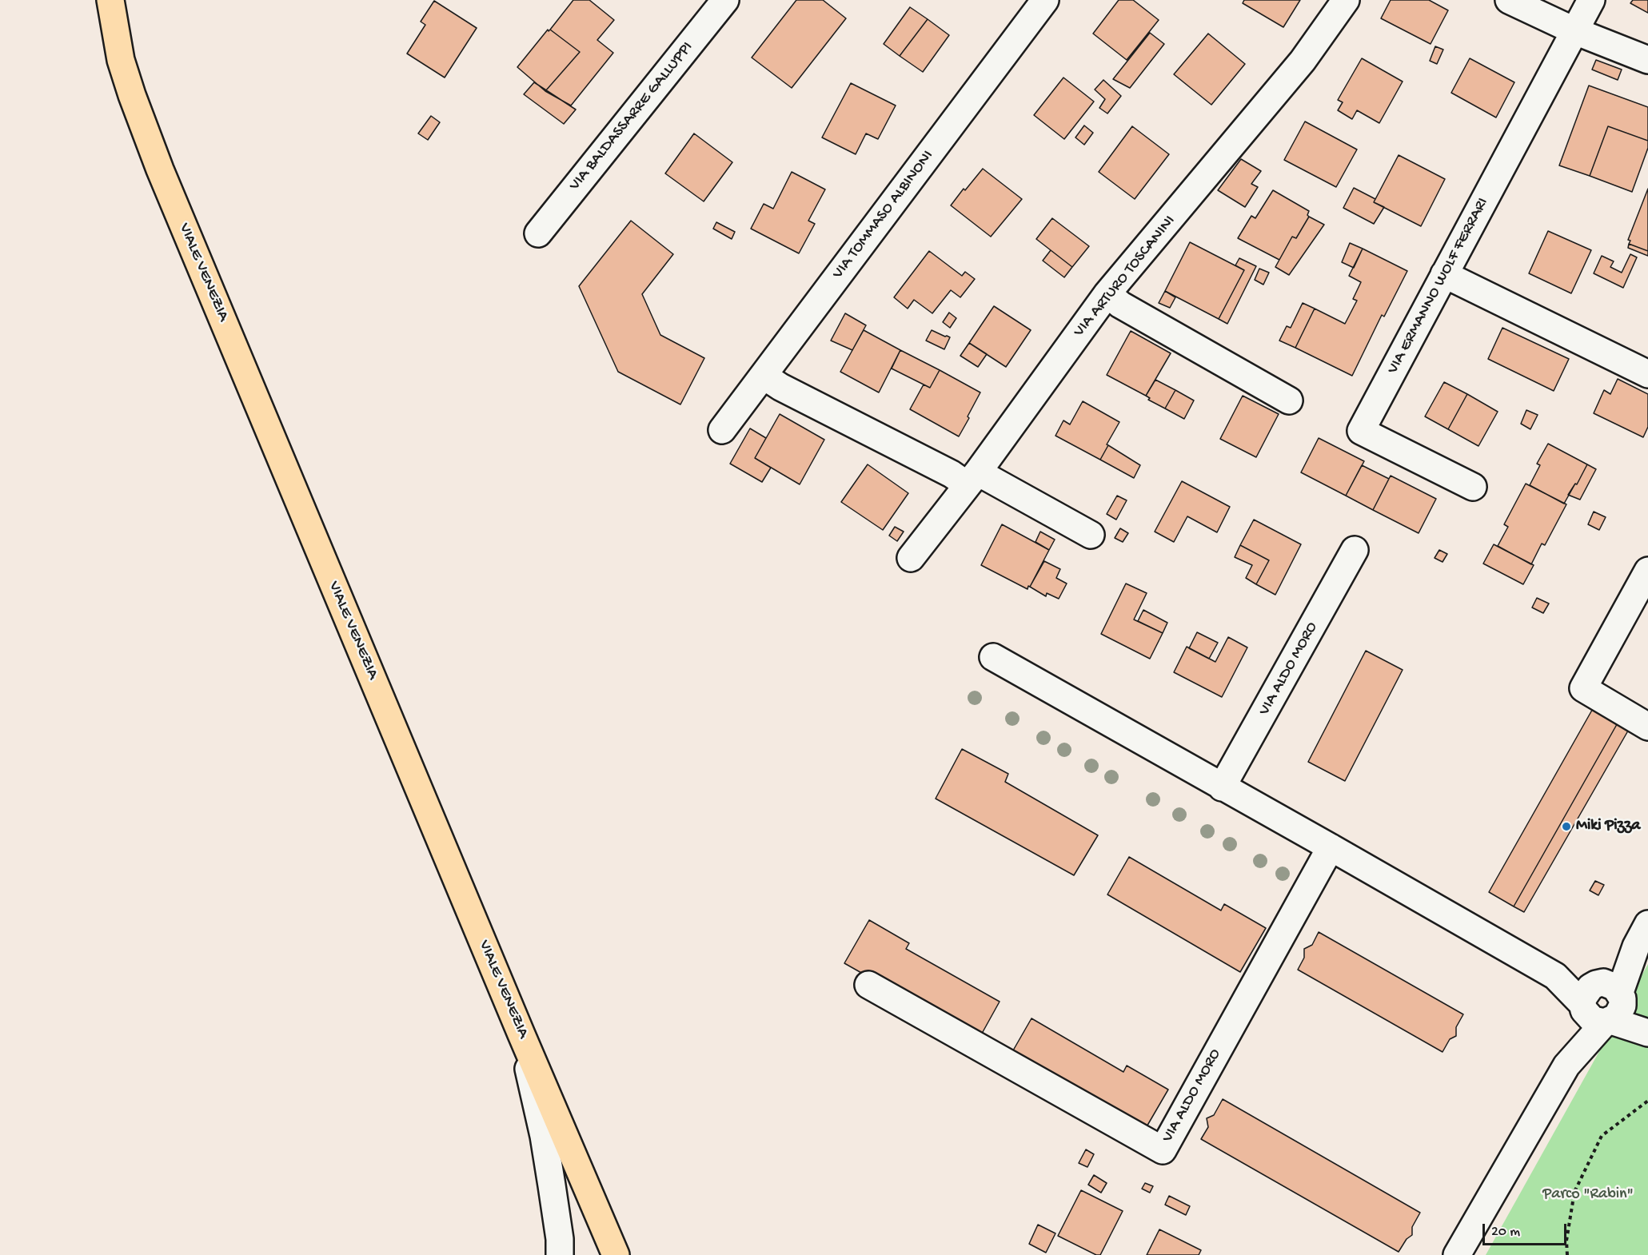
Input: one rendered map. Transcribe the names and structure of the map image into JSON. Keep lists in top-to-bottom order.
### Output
{
  "streets": {
    "main road": ["VIALE VENEZIA"],
    "street": [
      "VIA BALDASSARRE GALLUPPI",
      "VIA TOMMASO ALBINONI",
      "VIA ARTURO TOSCANINI",
      "VIA ERMANNO WOLF FERRARI",
      "VIA ALDO MORO"
    ]
  },
  "parks": ["Parco \"Rabin\""],
  "places": ["Miki Pizza"],
  "scale_bar": "20 m"
}
